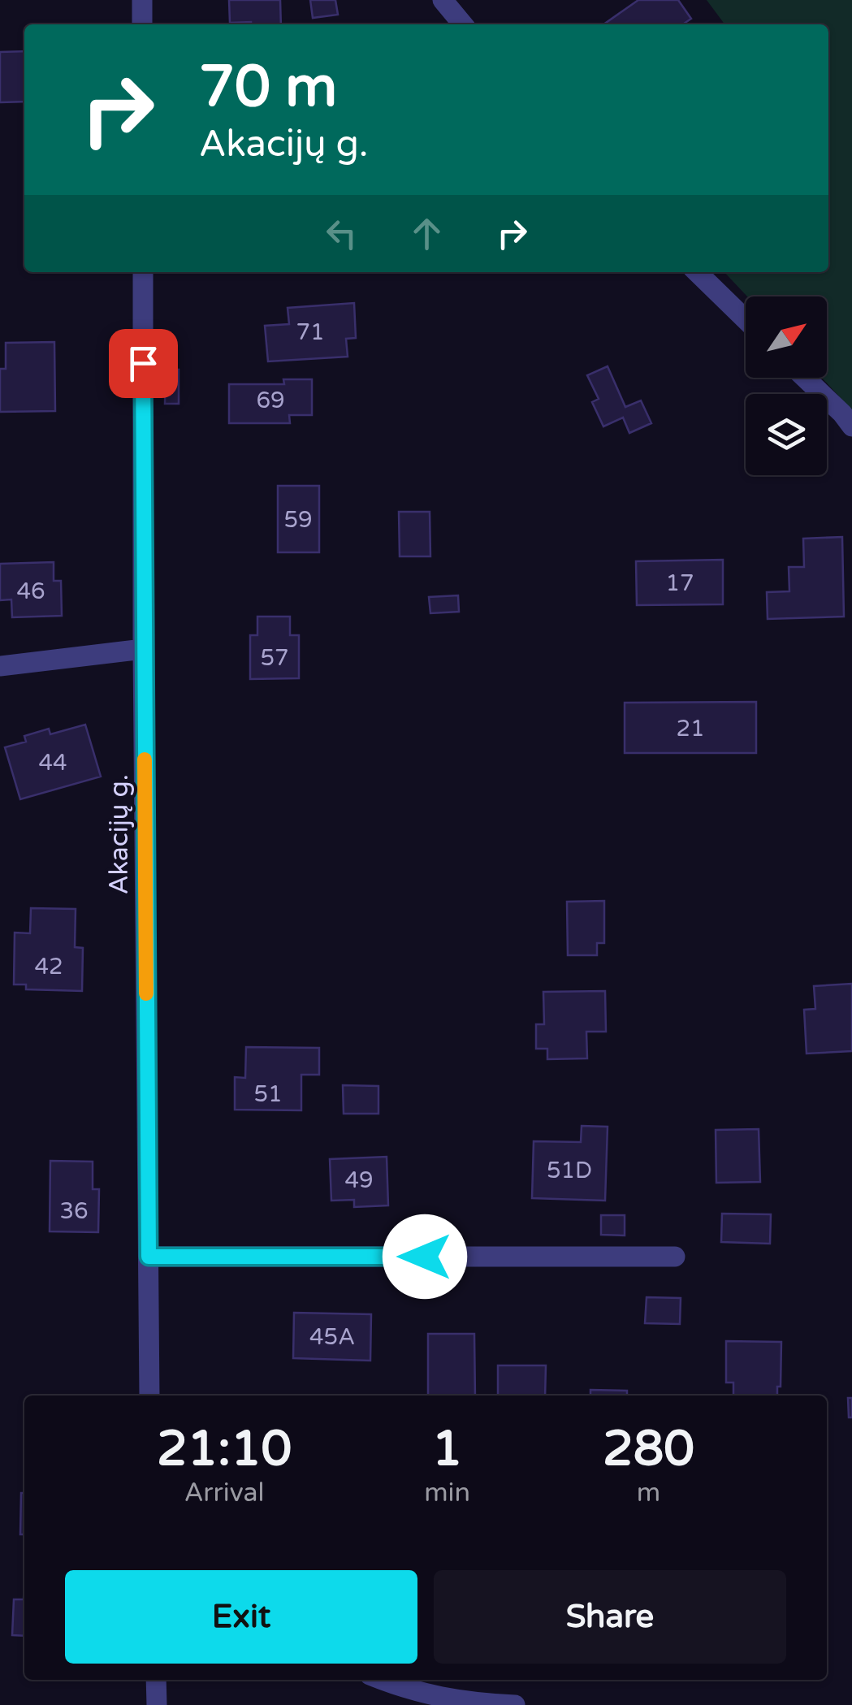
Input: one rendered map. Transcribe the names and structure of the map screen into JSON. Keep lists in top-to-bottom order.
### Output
{
  "streets": {
    "street": ["Akacijų g."]
  },
  "house_numbers": [
    "71",
    "69",
    "59",
    "17",
    "46",
    "57",
    "21",
    "44",
    "42",
    "51",
    "51D",
    "49",
    "36",
    "45A"
  ],
  "north": "top right",
  "page": {
    "turn": ["70 m", "Akacijų g."],
    "eta": [
      "21:10",
      "Arrival",
      "1",
      "min",
      "280",
      "m"
    ],
    "buttons": ["Exit", "Share"]
  }
}
